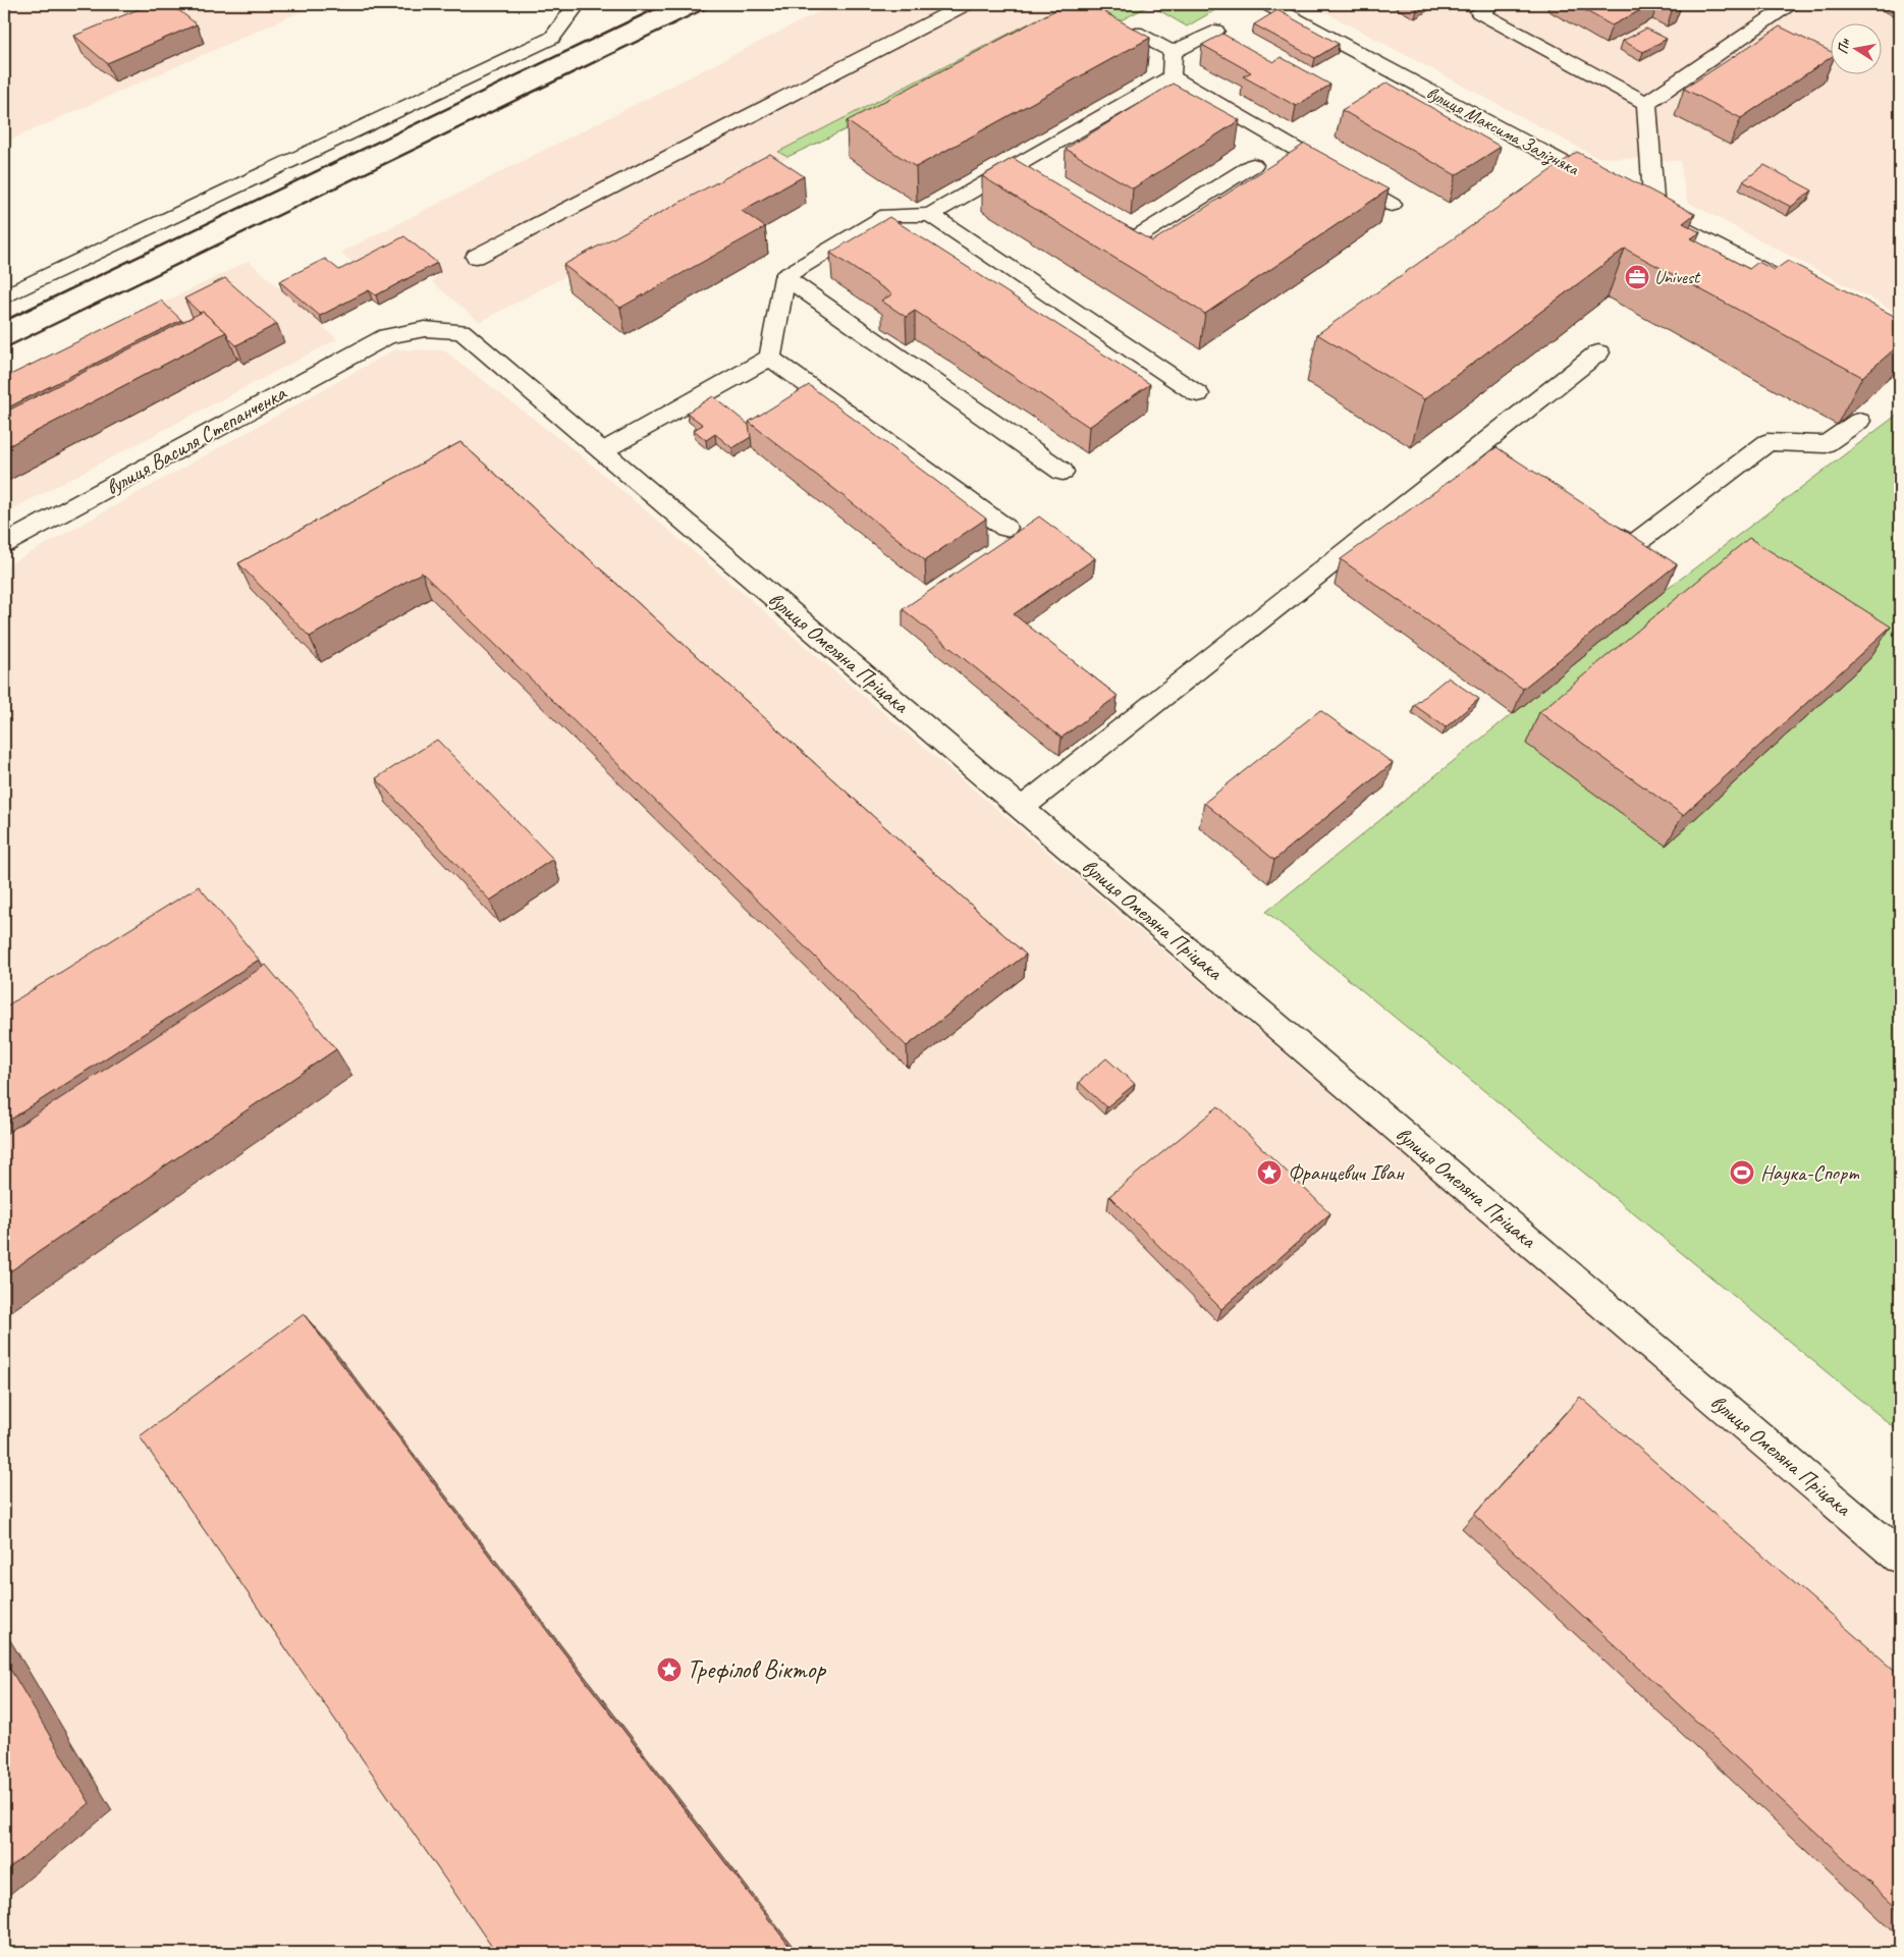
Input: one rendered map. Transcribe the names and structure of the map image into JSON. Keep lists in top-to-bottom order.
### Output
{
  "streets": {
    "street": ["вулиця Максима Залізняка", "вулиця Василя Степанченка", "вулиця Омеляна Пріцака"]
  },
  "crossings": [
    ["вулиця Василя Степанченка", "вулиця Омеляна Пріцака"]
  ],
  "places": {
    "office": ["Univest"],
    "place": ["Францевич Іван", "Трефілов Віктор"],
    "sports": ["Наука-Спорт"]
  },
  "north": "left"
}
